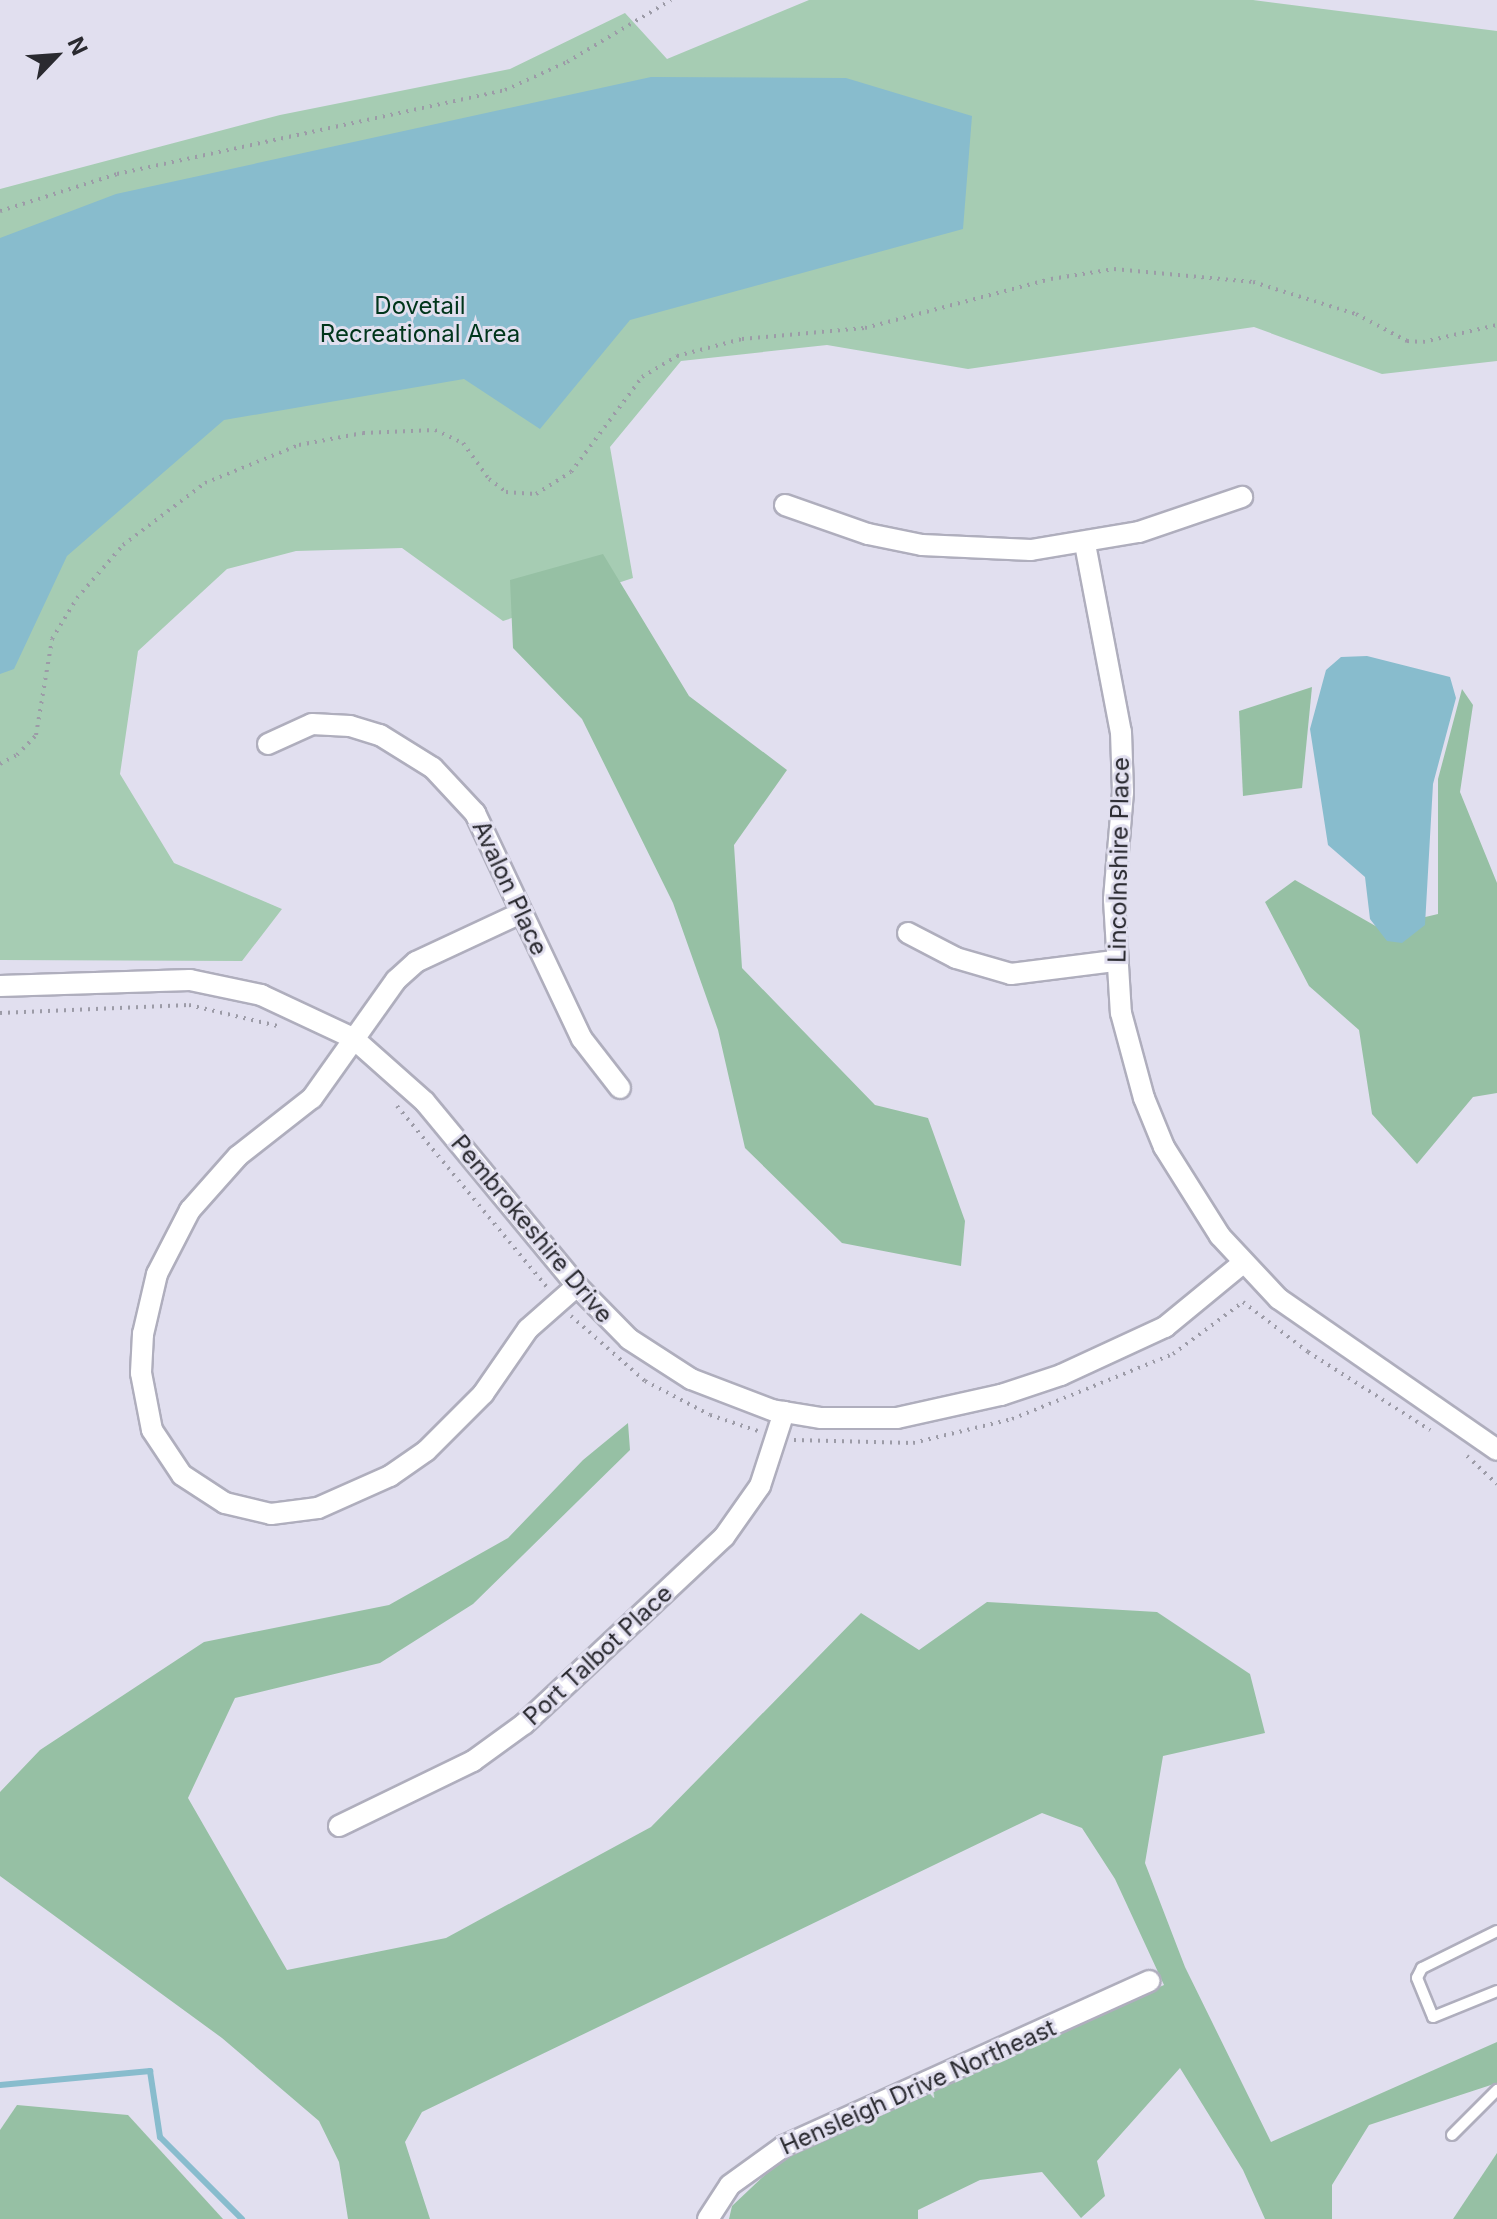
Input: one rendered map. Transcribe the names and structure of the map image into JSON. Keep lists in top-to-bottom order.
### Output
{
  "streets": {
    "street": [
      "Lincolnshire Place",
      "Avalon Place",
      "Pembrokeshire Drive",
      "Port Talbot Place",
      "Hensleigh Drive Northeast"
    ]
  },
  "crossings": [
    ["Lincolnshire Place", "Pembrokeshire Drive"],
    ["Pembrokeshire Drive", "Port Talbot Place"]
  ],
  "parks": ["Dovetail Recreational Area"],
  "north": "top right"
}
